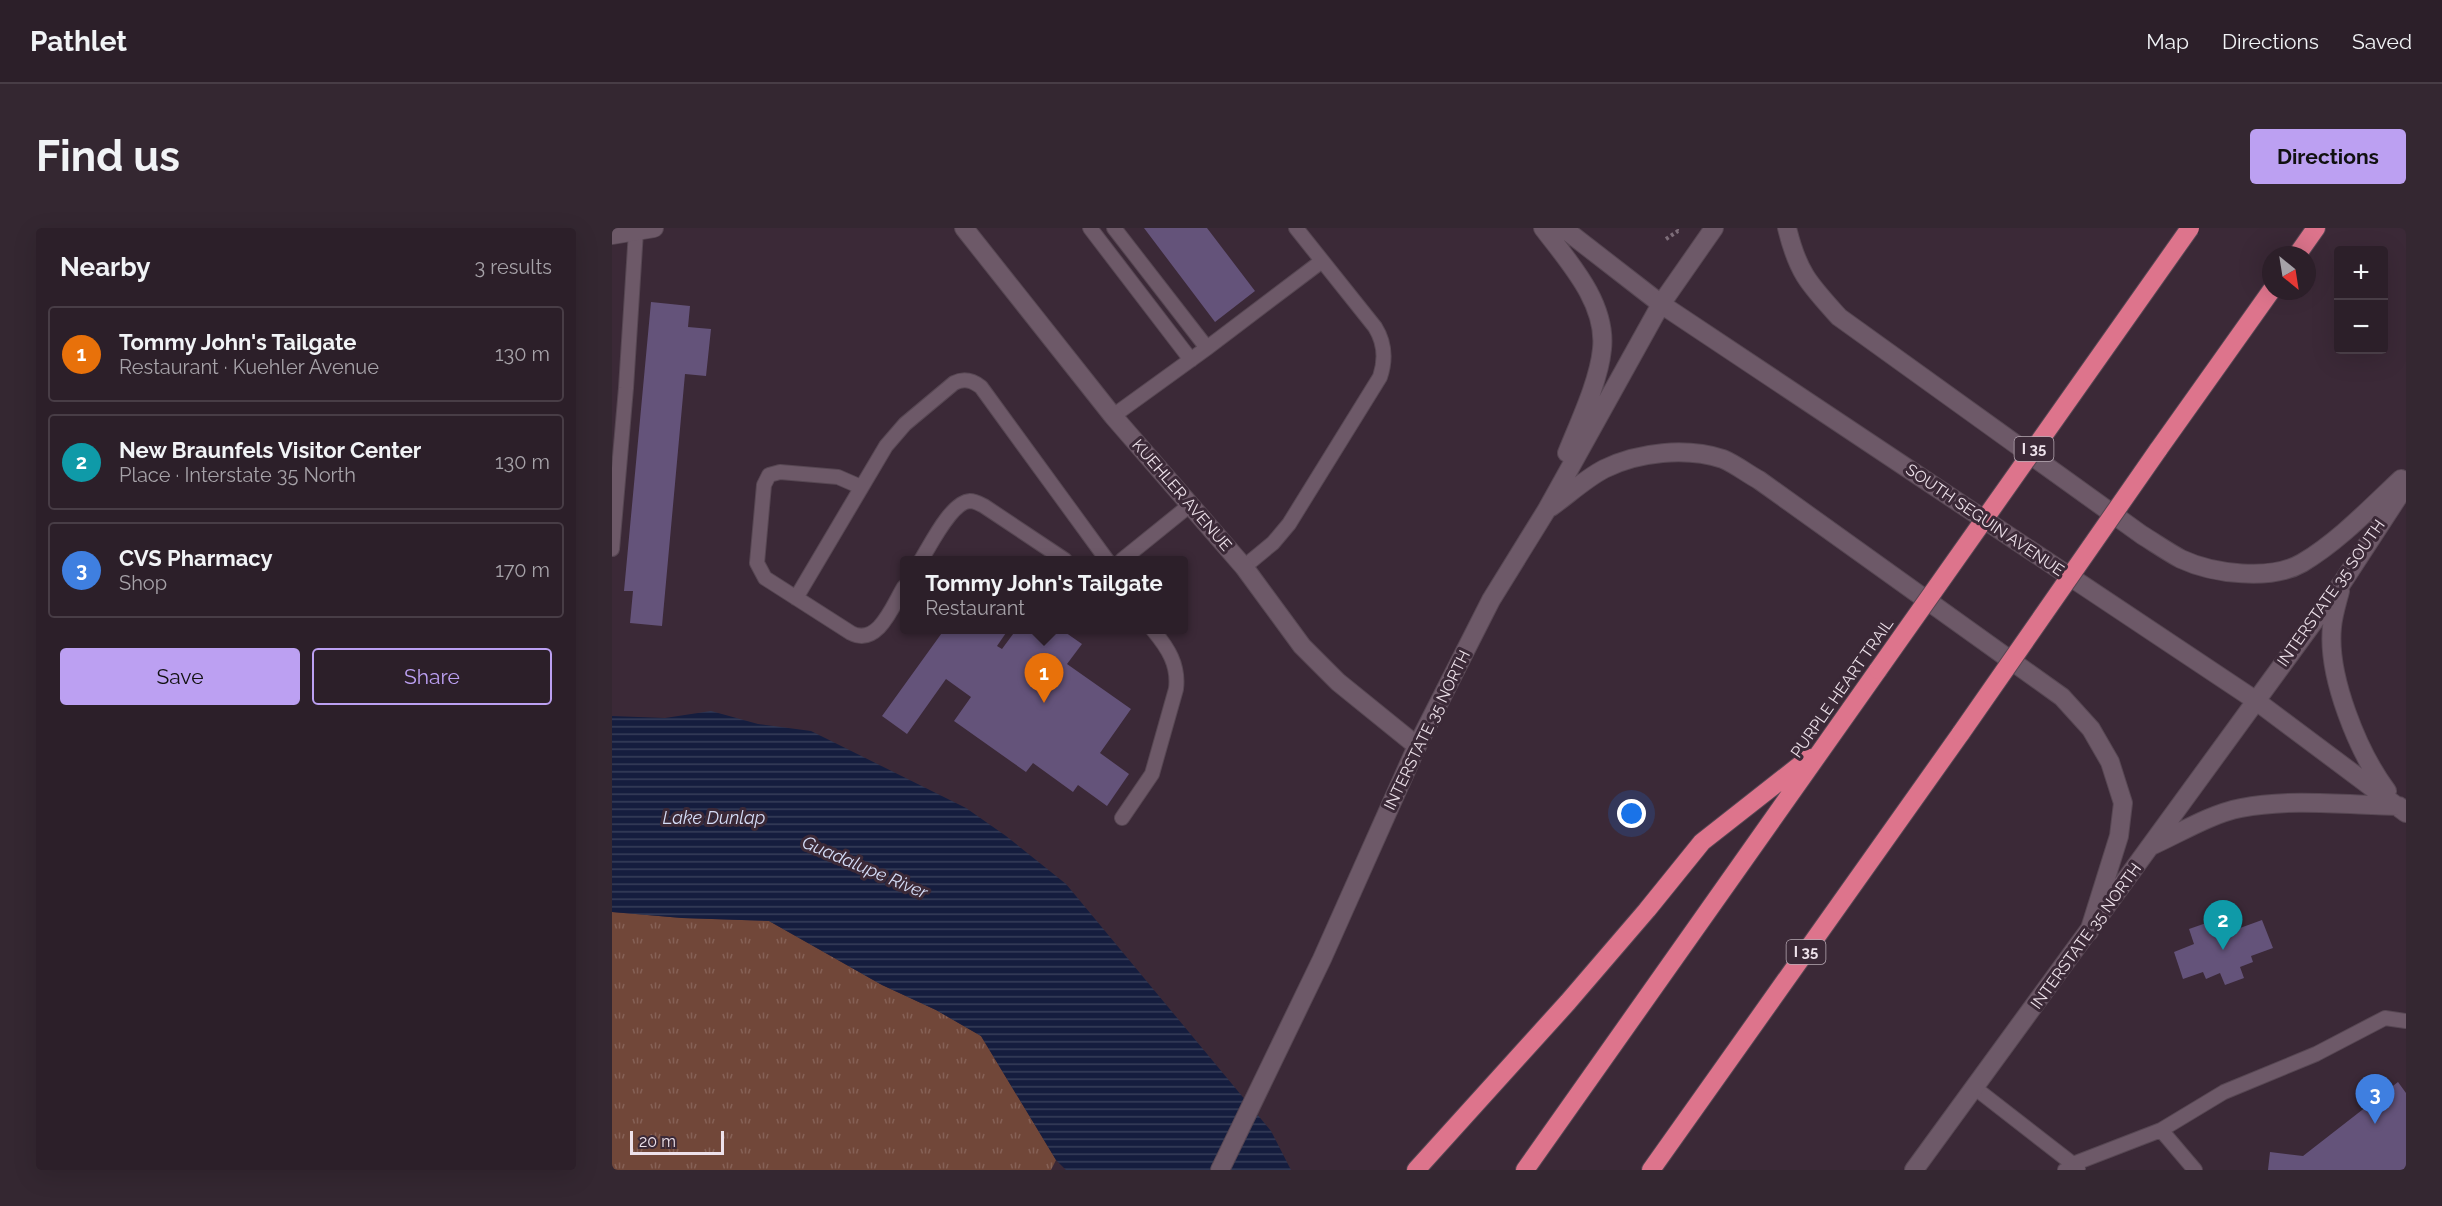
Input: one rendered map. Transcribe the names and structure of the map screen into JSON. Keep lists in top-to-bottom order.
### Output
{
  "streets": {
    "highway": ["I 35", "PURPLE HEART TRAIL"],
    "main road": [
      "KUEHLER AVENUE",
      "SOUTH SEGUIN AVENUE",
      "INTERSTATE 35 SOUTH",
      "INTERSTATE 35 NORTH"
    ]
  },
  "crossings": [
    ["KUEHLER AVENUE", "INTERSTATE 35 NORTH"],
    ["SOUTH SEGUIN AVENUE", "INTERSTATE 35 SOUTH"],
    ["SOUTH SEGUIN AVENUE", "INTERSTATE 35 NORTH"],
    ["INTERSTATE 35 SOUTH", "INTERSTATE 35 NORTH"]
  ],
  "water": ["Lake Dunlap", "Guadalupe River"],
  "scale_bar": "20 m",
  "north": "bottom right",
  "page": {
    "header": "Pathlet",
    "nav": ["Map", "Directions", "Saved"],
    "buttons": [
      "Directions",
      ["Save", "Share"]
    ],
    "title": "Find us",
    "heading": ["Nearby", "3 results"],
    "map_buttons": ["+", "−"],
    "list": [
      {
        "mark": "1",
        "name": "Tommy John's Tailgate",
        "note": "Restaurant · Kuehler Avenue",
        "value": "130 m"
      },
      {
        "mark": "2",
        "name": "New Braunfels Visitor Center",
        "note": "Place · Interstate 35 North",
        "value": "130 m"
      },
      {
        "mark": "3",
        "name": "CVS Pharmacy",
        "note": "Shop",
        "value": "170 m"
      }
    ],
    "popup": ["Tommy John's Tailgate", "Restaurant"],
    "pins": ["1", "2", "3"],
    "scale": "20 m"
  }
}
